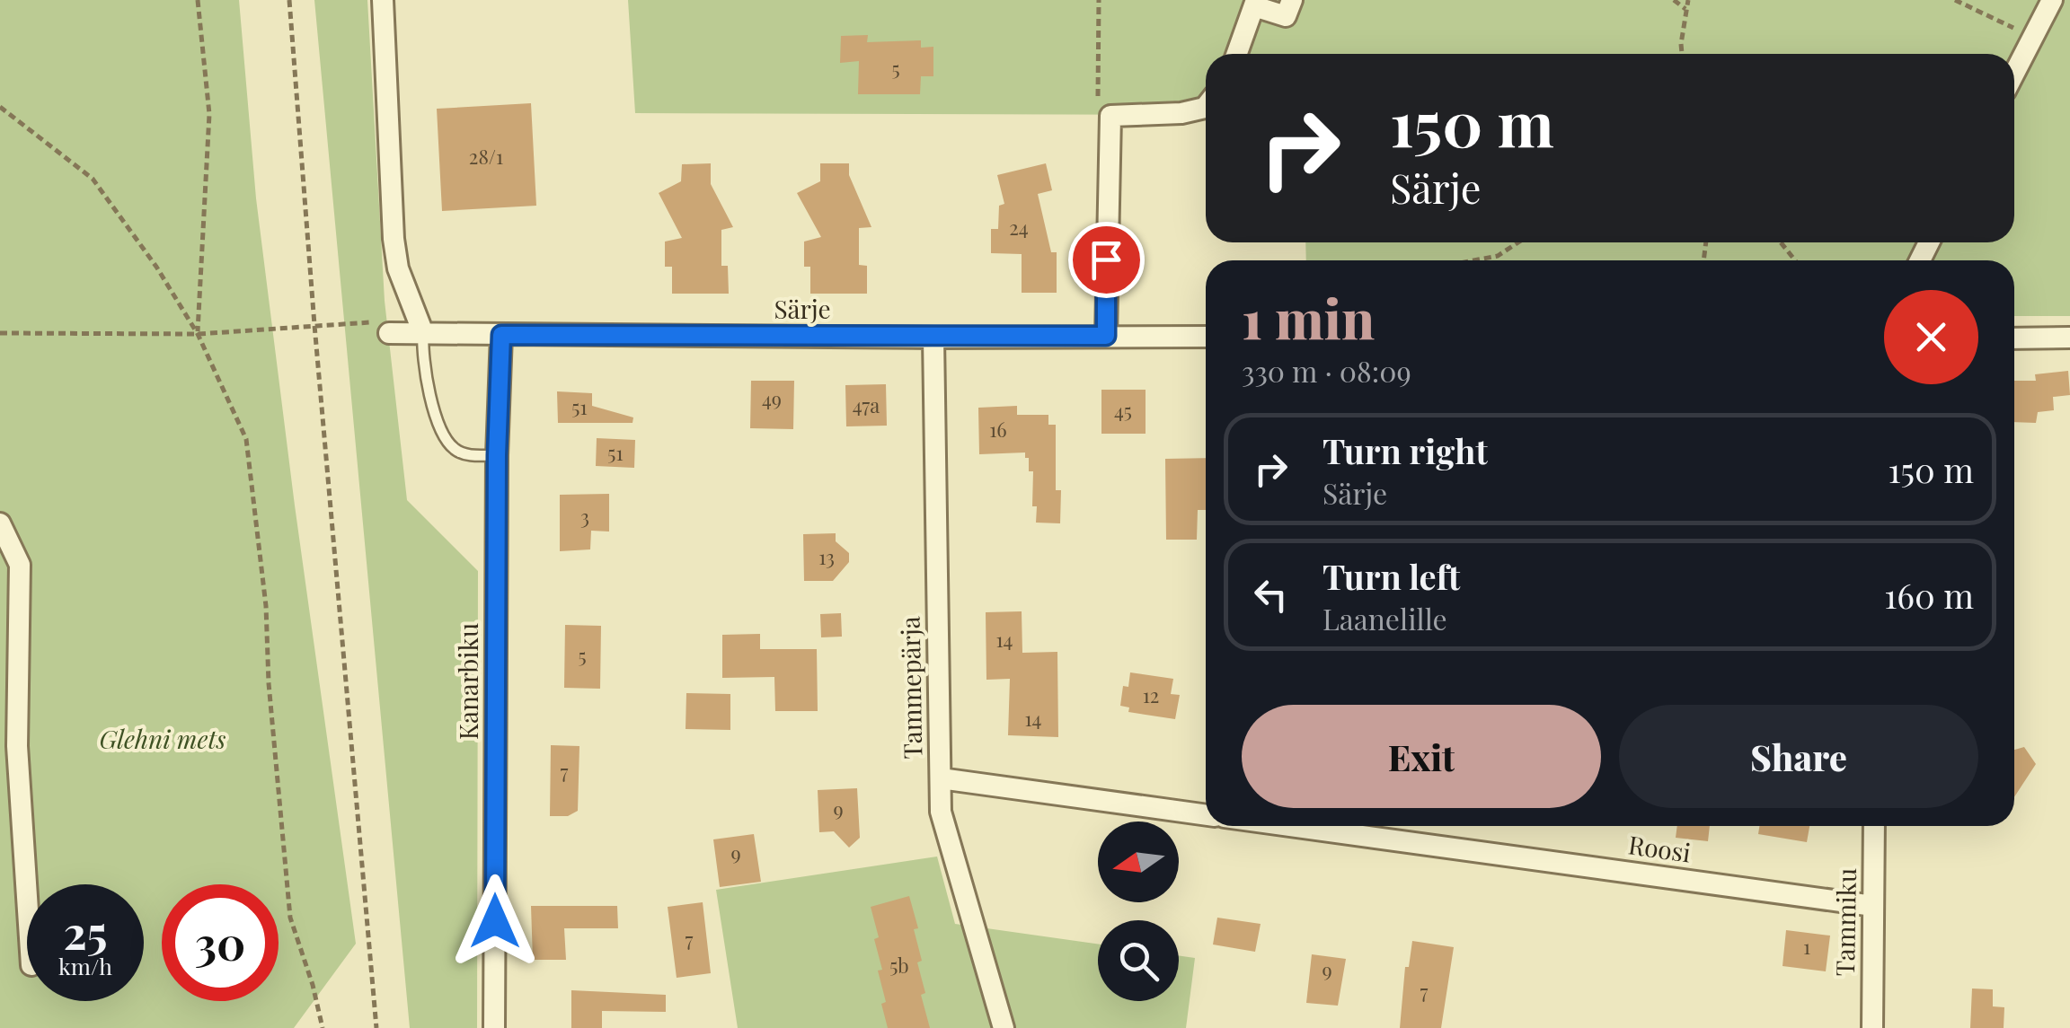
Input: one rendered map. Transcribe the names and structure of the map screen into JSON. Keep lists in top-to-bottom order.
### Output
{
  "streets": {
    "street": [
      "Särje",
      "Kanarbiku",
      "Tammepärja",
      "Roosi",
      "Tammiku"
    ]
  },
  "crossings": [
    ["Särje", "Kanarbiku"],
    ["Särje", "Tammepärja"],
    ["Roosi", "Tammiku"]
  ],
  "parks": ["Glehni mets"],
  "house_numbers": [
    "5",
    "28/1",
    "24",
    "49",
    "47a",
    "51",
    "45",
    "16",
    "51",
    "3",
    "13",
    "14",
    "5",
    "12",
    "14",
    "7",
    "9",
    "9",
    "7",
    "1",
    "5b",
    "9",
    "7"
  ],
  "north": "left",
  "page": {
    "turn": ["150 m", "Särje"],
    "heading": ["1 min", "330 m · 08:09"],
    "list": [
      {
        "name": "Turn right",
        "note": "Särje",
        "value": "150 m"
      },
      {
        "name": "Turn left",
        "note": "Laanelille",
        "value": "160 m"
      }
    ],
    "buttons": ["Exit", "Share"],
    "speed": "25 km/h",
    "limit": "30"
  }
}
